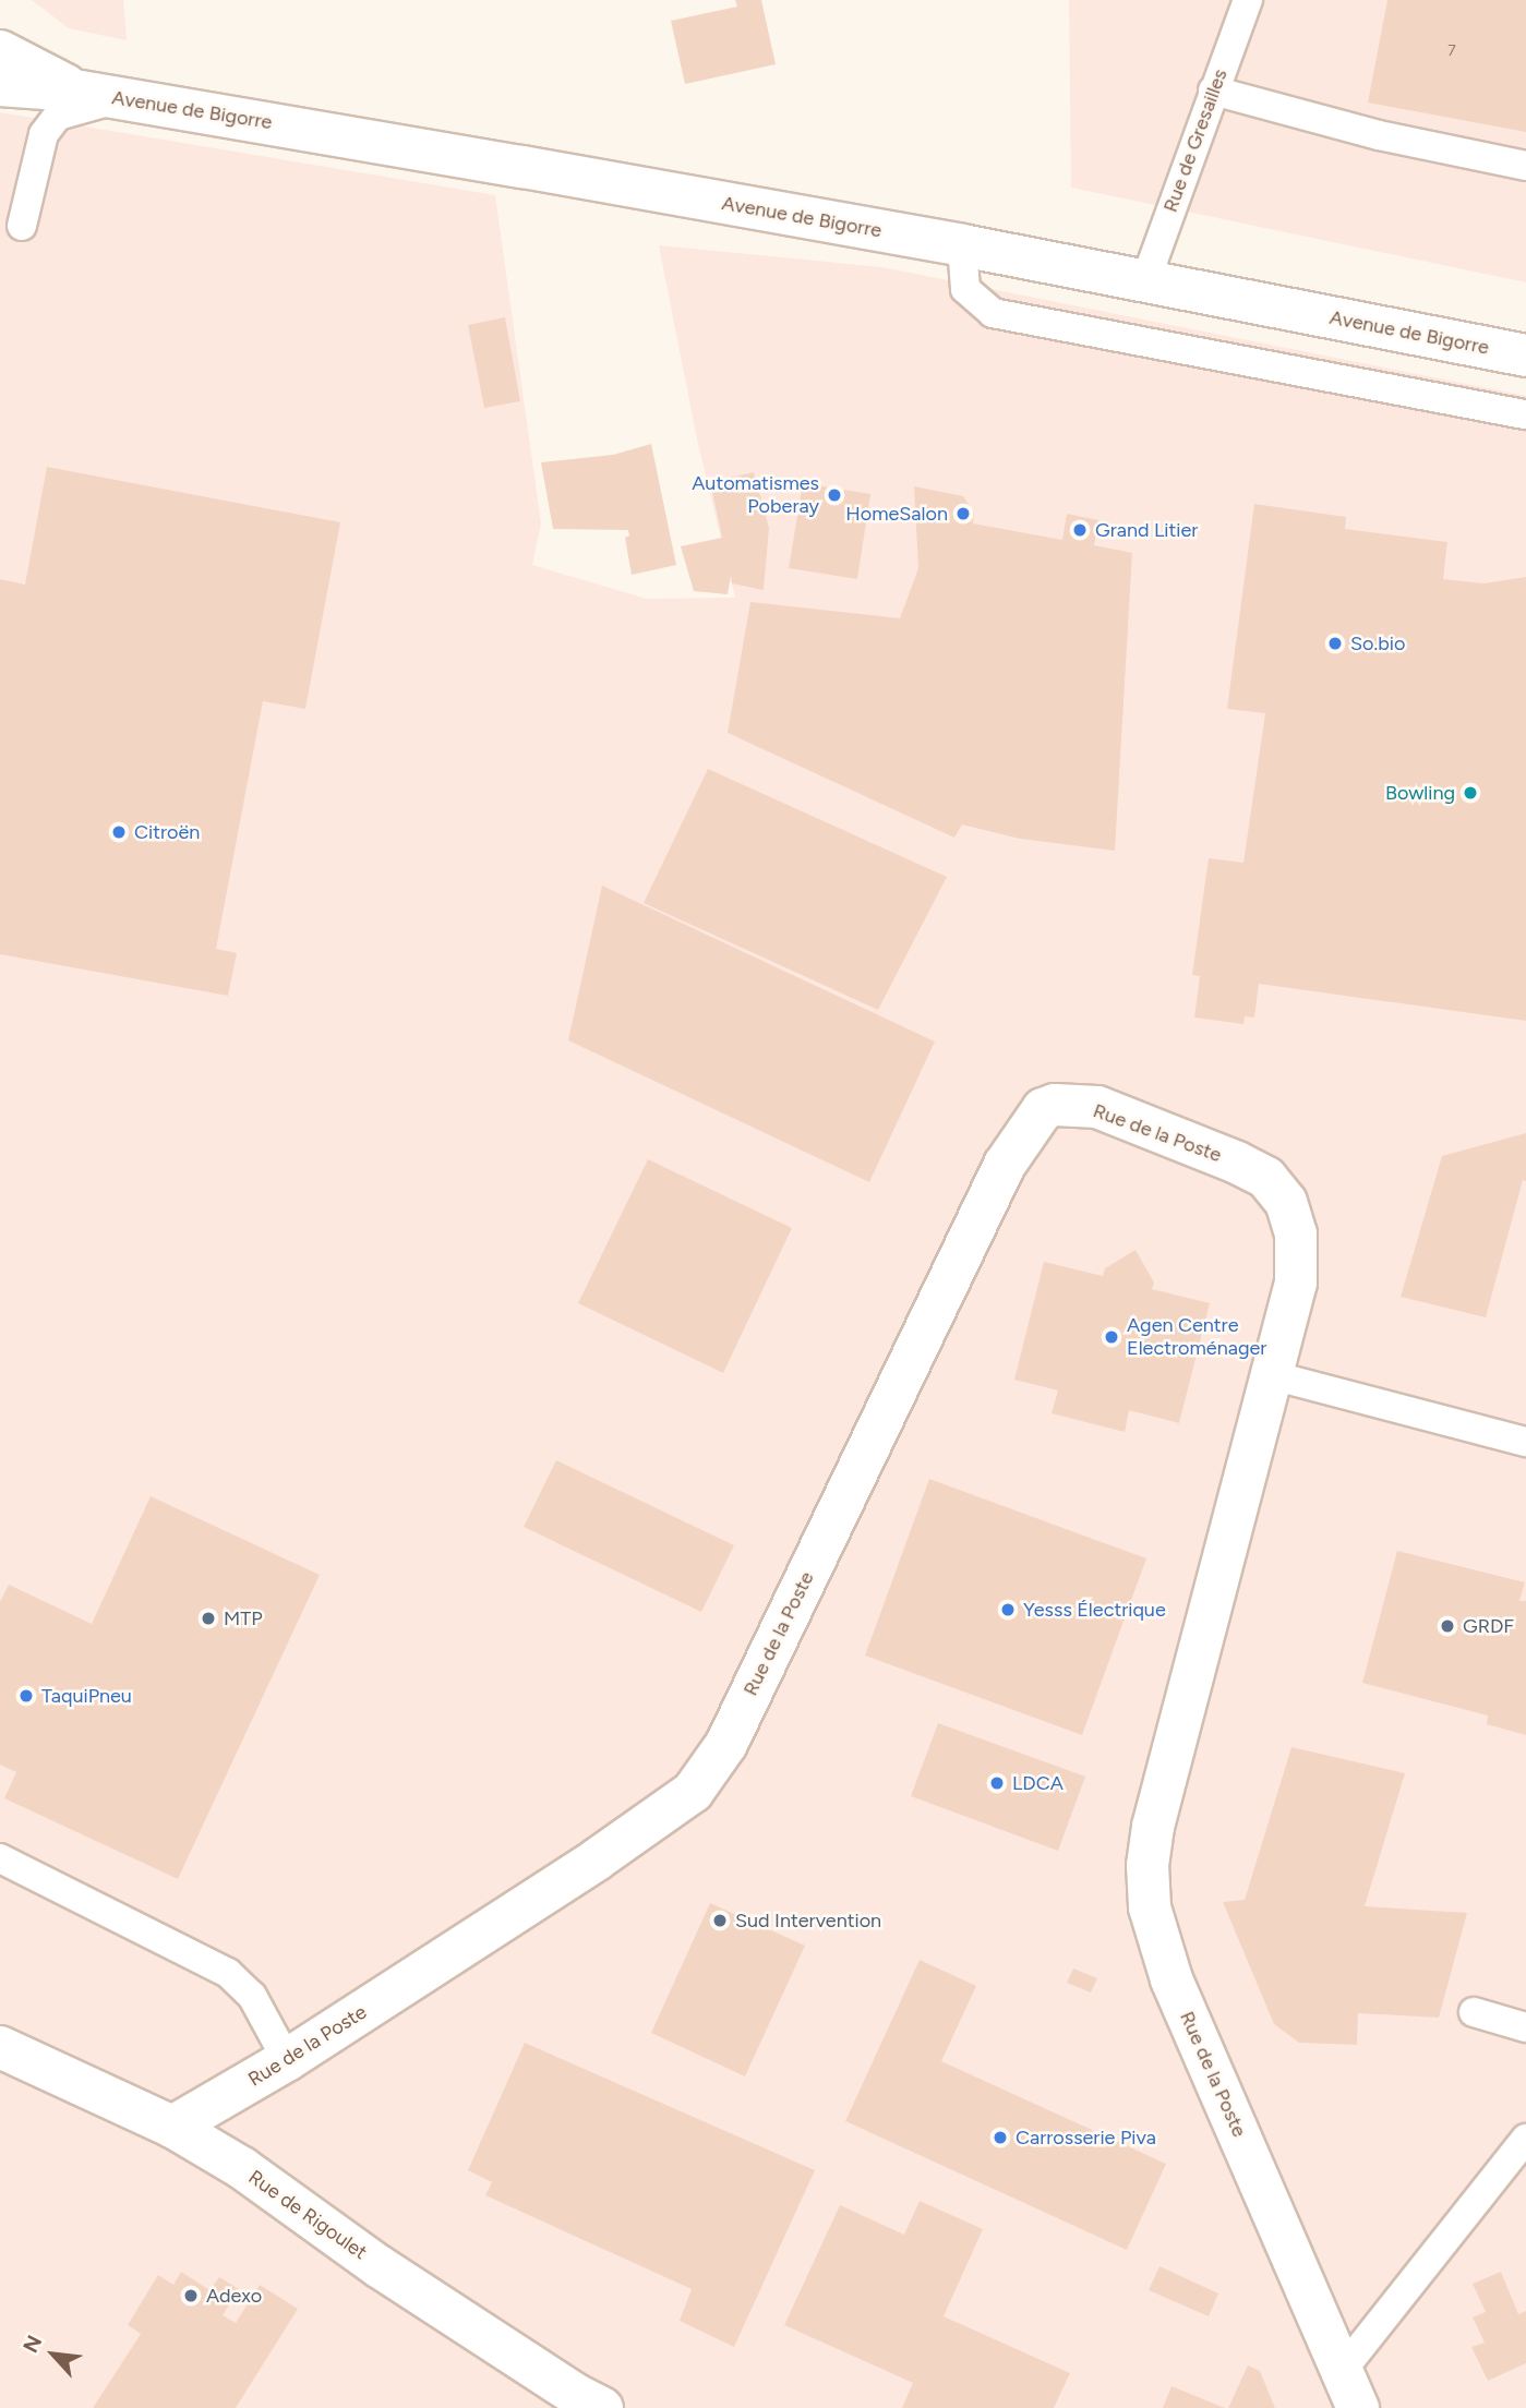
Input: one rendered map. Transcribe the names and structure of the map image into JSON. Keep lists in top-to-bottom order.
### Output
{
  "streets": {
    "street": ["Avenue de Bigorre", "Rue de la Poste", "Rue de Rigoulet"],
    "lane": ["Rue de Gresailles"]
  },
  "crossings": [
    ["Avenue de Bigorre", "Rue de Gresailles"],
    ["Rue de la Poste", "Rue de Rigoulet"]
  ],
  "places": [
    "Automatismes Poberay",
    "HomeSalon",
    "Grand Litier",
    "So.bio",
    "Bowling",
    "Citroën",
    "Agen Centre Electroménager",
    "Yesss Électrique",
    "MTP",
    "GRDF",
    "TaquiPneu",
    "LDCA",
    "Sud Intervention",
    "Carrosserie Piva",
    "Adexo"
  ],
  "house_numbers": ["7"],
  "north": "top left"
}
